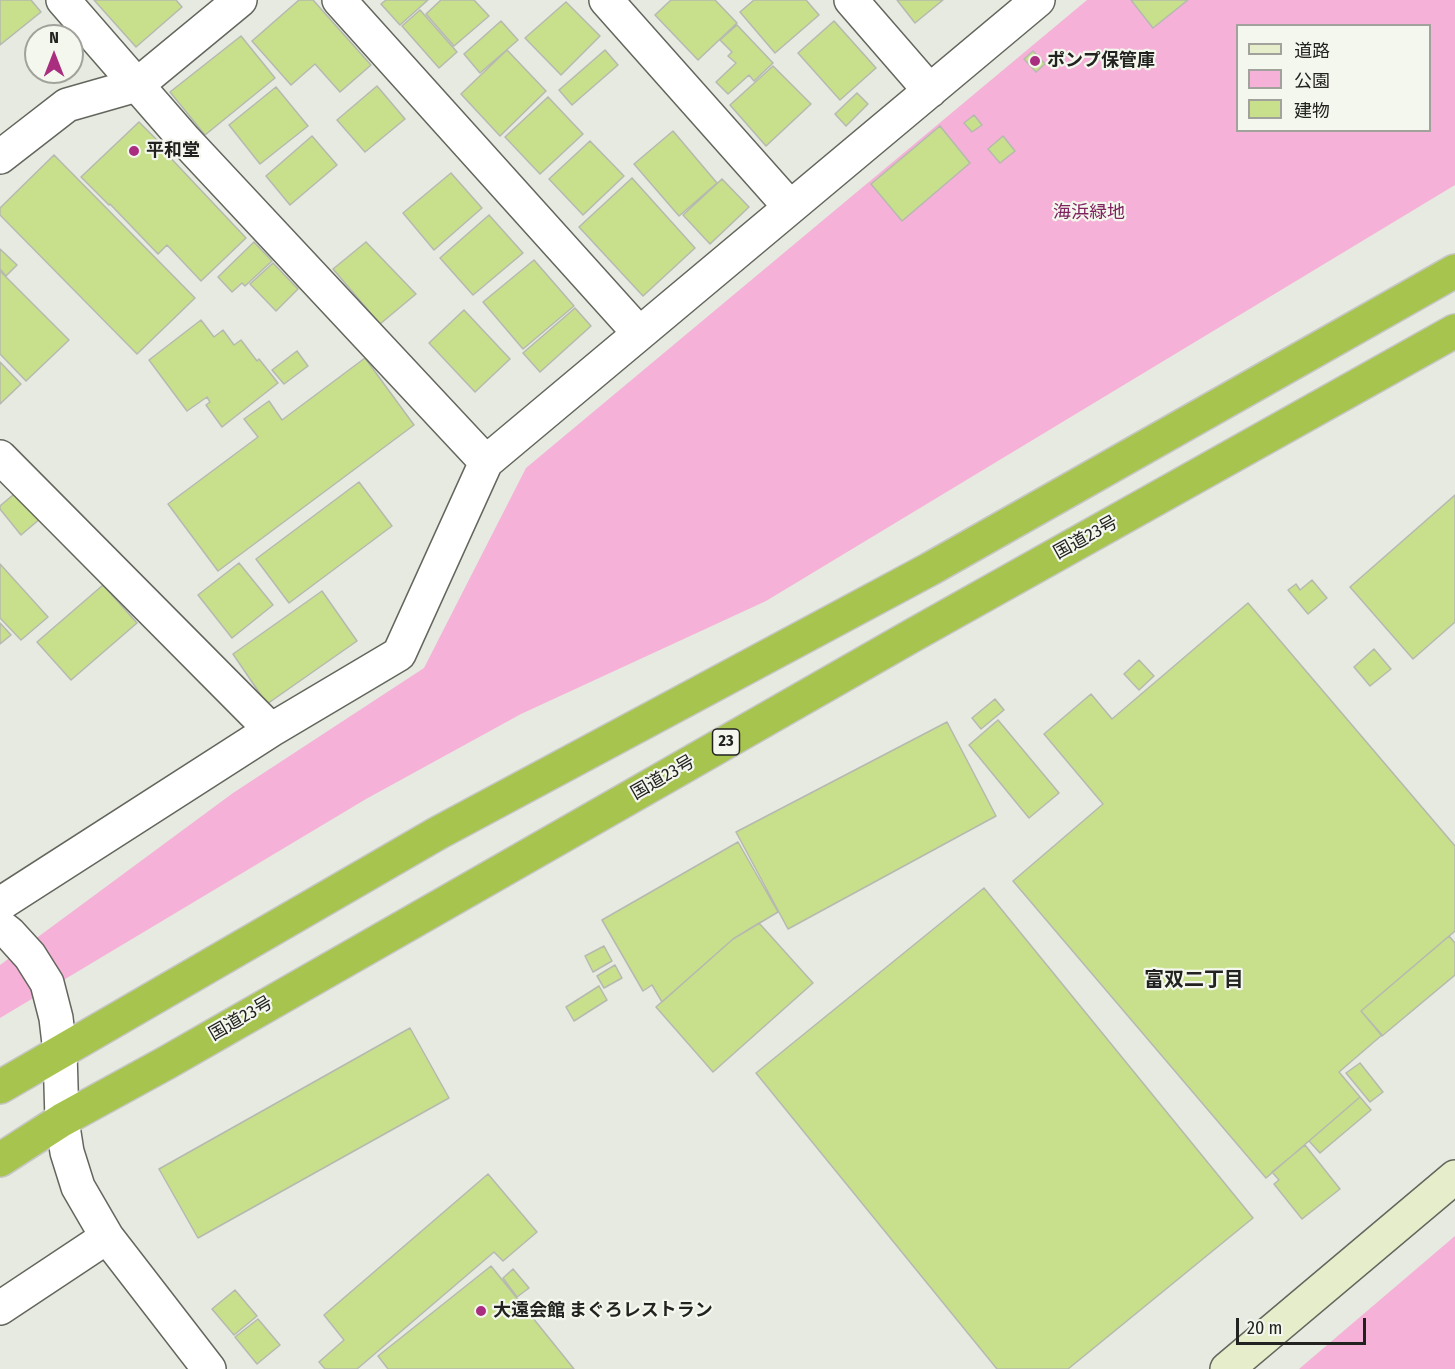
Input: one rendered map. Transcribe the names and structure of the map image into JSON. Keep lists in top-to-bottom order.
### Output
{
  "streets": {
    "highway": ["国道23号", "23"]
  },
  "districts": ["富双二丁目"],
  "parks": ["海浜緑地"],
  "places": ["ポンプ保管庫", "平和堂", "大遠会館 まぐろレストラン"],
  "legend": ["道路", "公園", "建物"],
  "scale_bar": "20 m",
  "north": "top"
}
